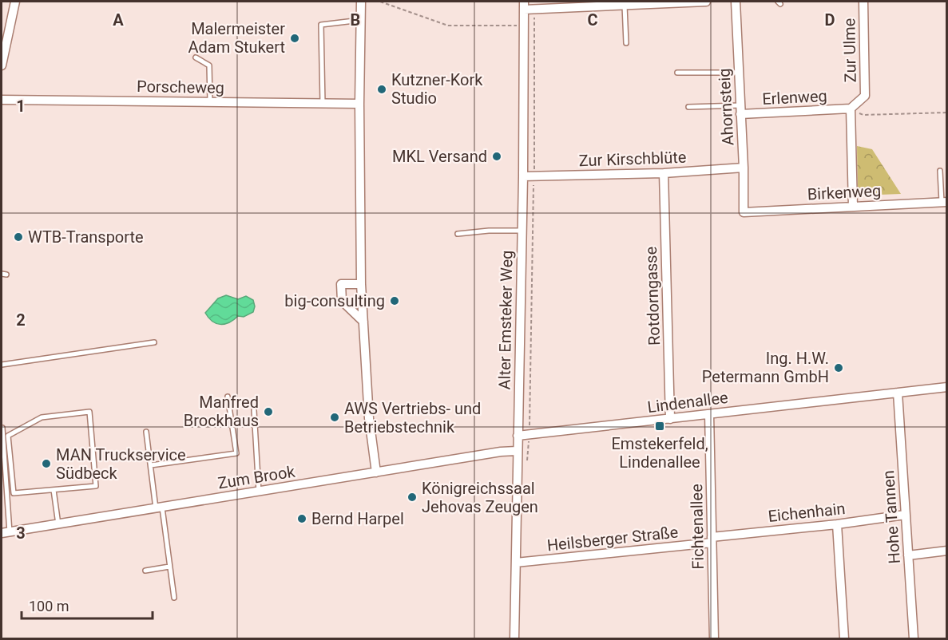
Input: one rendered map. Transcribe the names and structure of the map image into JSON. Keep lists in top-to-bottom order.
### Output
{
  "streets": {
    "street": [
      "Zur Ulme",
      "Porscheweg",
      "Erlenweg",
      "Ahornsteig",
      "Zur Kirschblüte",
      "Birkenweg",
      "Rotdorngasse",
      "Alter Emsteker Weg",
      "Lindenallee",
      "Zum Brook",
      "Eichenhain",
      "Hohe Tannen",
      "Fichtenallee",
      "Heilsberger Straße"
    ]
  },
  "crossings": [
    ["Zur Ulme", "Erlenweg"],
    ["Erlenweg", "Ahornsteig"],
    ["Ahornsteig", "Zur Kirschblüte"],
    ["Ahornsteig", "Birkenweg"],
    ["Zur Kirschblüte", "Rotdorngasse"],
    ["Zur Kirschblüte", "Alter Emsteker Weg"],
    ["Rotdorngasse", "Lindenallee"],
    ["Alter Emsteker Weg", "Lindenallee"],
    ["Alter Emsteker Weg", "Zum Brook"],
    ["Alter Emsteker Weg", "Heilsberger Straße"],
    ["Lindenallee", "Hohe Tannen"],
    ["Lindenallee", "Fichtenallee"],
    ["Eichenhain", "Hohe Tannen"],
    ["Eichenhain", "Fichtenallee"],
    ["Eichenhain", "Heilsberger Straße"],
    ["Fichtenallee", "Heilsberger Straße"]
  ],
  "places": {
    "other": [
      "Malermeister Adam Stukert",
      "Kutzner-Kork Studio",
      "MKL Versand",
      "WTB-Transporte",
      "big-consulting",
      "Ing. H.W. Petermann GmbH",
      "Manfred Brockhaus",
      "AWS Vertriebs- und Betriebstechnik",
      "MAN Truckservice Südbeck",
      "Königreichssaal Jehovas Zeugen",
      "Bernd Harpel"
    ],
    "transit": ["Emstekerfeld, Lindenallee"]
  },
  "scale_bar": "100 m",
  "grid": {
    "columns": [
      "A",
      "B",
      "C",
      "D"
    ],
    "rows": ["1", "2", "3"]
  }
}
